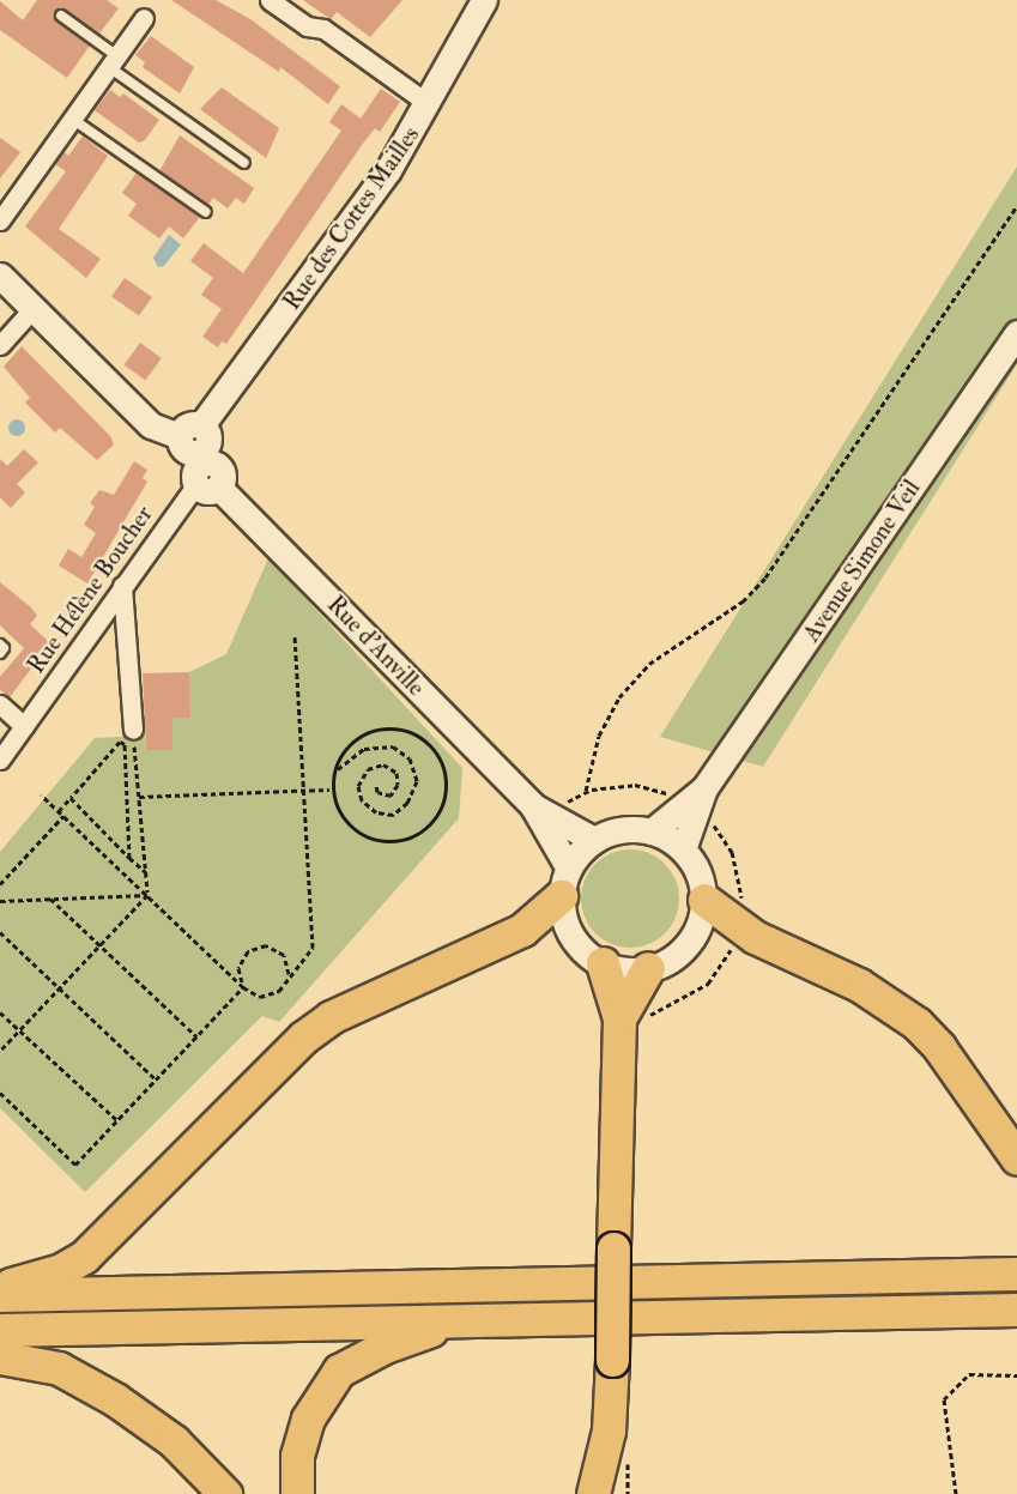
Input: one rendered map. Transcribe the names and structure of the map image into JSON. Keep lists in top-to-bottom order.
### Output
{
  "streets": {
    "street": [
      "Rue des Cottes Mailles",
      "Avenue Simone Veil",
      "Rue Hélène Boucher",
      "Rue d'Anville"
    ]
  },
  "crossings": [
    ["Rue des Cottes Mailles", "Rue Hélène Boucher"],
    ["Rue des Cottes Mailles", "Rue d'Anville"],
    ["Avenue Simone Veil", "Rue d'Anville"],
    ["Rue Hélène Boucher", "Rue d'Anville"]
  ]
}
